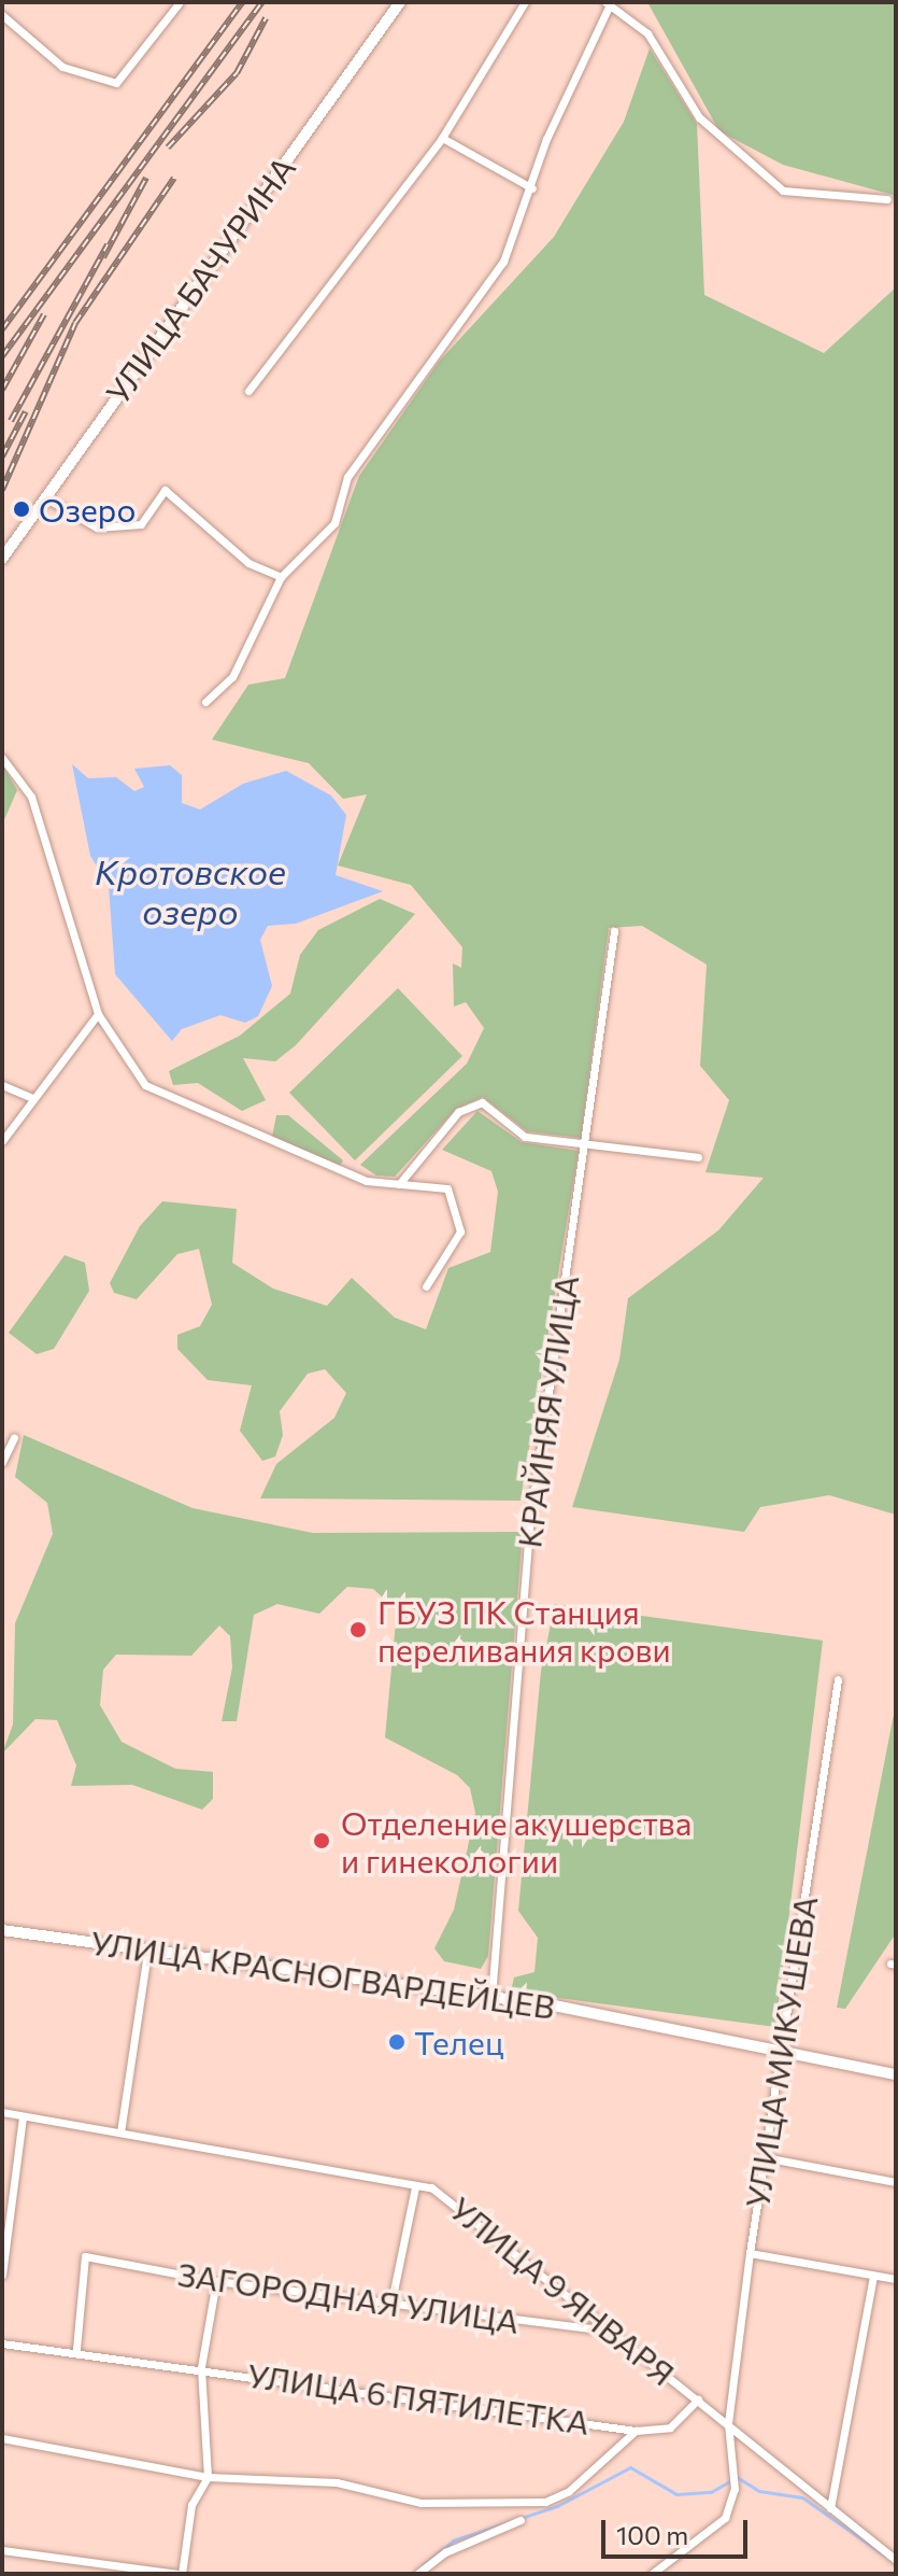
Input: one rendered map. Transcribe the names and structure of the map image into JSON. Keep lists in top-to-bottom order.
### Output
{
  "streets": {
    "street": [
      "УЛИЦА БАЧУРИНА",
      "КРАЙНЯЯ УЛИЦА",
      "УЛИЦА КРАСНОГВАРДЕЙЦЕВ",
      "УЛИЦА МИКУШЕВА",
      "УЛИЦА 9 ЯНВАРЯ",
      "ЗАГОРОДНАЯ УЛИЦА",
      "УЛИЦА 6 ПЯТИЛЕТКА"
    ]
  },
  "crossings": [
    ["КРАЙНЯЯ УЛИЦА", "УЛИЦА КРАСНОГВАРДЕЙЦЕВ"],
    ["УЛИЦА КРАСНОГВАРДЕЙЦЕВ", "УЛИЦА МИКУШЕВА"],
    ["УЛИЦА МИКУШЕВА", "УЛИЦА 9 ЯНВАРЯ"],
    ["УЛИЦА 9 ЯНВАРЯ", "ЗАГОРОДНАЯ УЛИЦА"],
    ["ЗАГОРОДНАЯ УЛИЦА", "УЛИЦА 6 ПЯТИЛЕТКА"]
  ],
  "water": ["Кротовское озеро"],
  "places": [
    "Озеро",
    "ГБУЗ ПК Станция переливания крови",
    "Отделение акушерства и гинекологии",
    "Телец"
  ],
  "scale_bar": "100 m"
}
